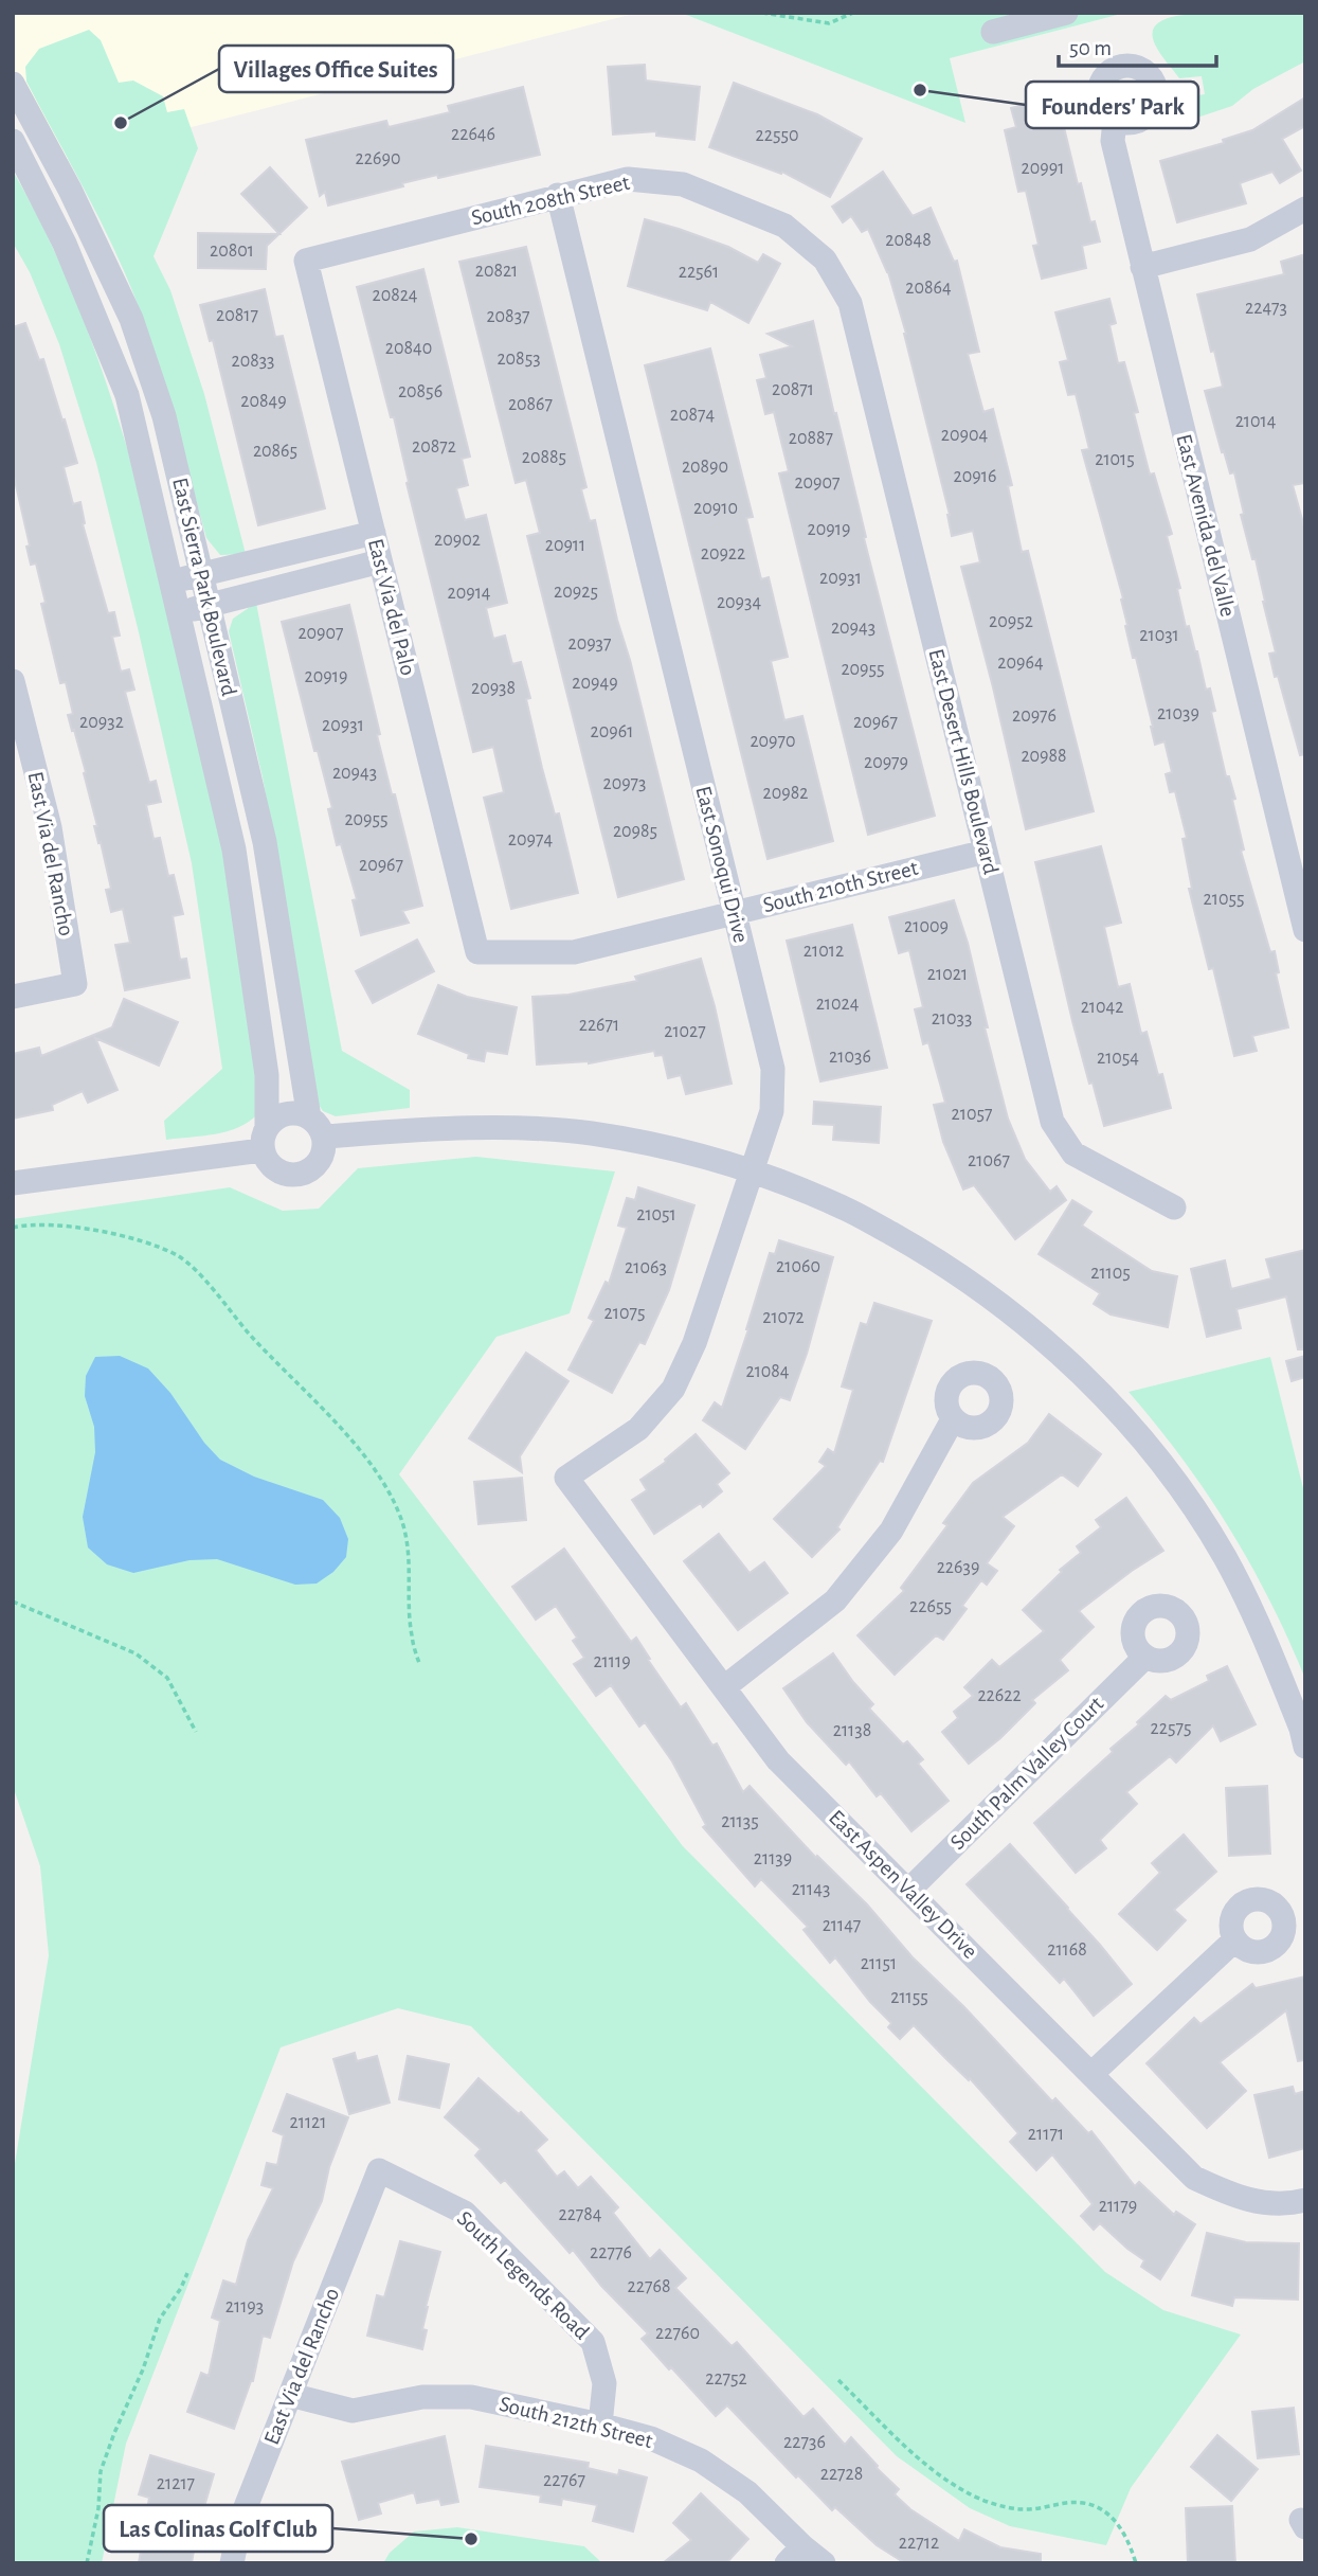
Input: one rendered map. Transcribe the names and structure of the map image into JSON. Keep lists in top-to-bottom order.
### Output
{
  "streets": {
    "street": [
      "South 208th Street",
      "East Avenida del Valle",
      "East Sierra Park Boulevard",
      "East Via del Palo",
      "East Desert Hills Boulevard",
      "East Via del Rancho",
      "East Sonoqui Drive",
      "South 210th Street",
      "South Palm Valley Court",
      "East Aspen Valley Drive",
      "South Legends Road",
      "South 212th Street"
    ]
  },
  "crossings": [
    ["South 208th Street", "East Via del Palo"],
    ["South 208th Street", "East Desert Hills Boulevard"],
    ["South 208th Street", "East Sonoqui Drive"],
    ["East Via del Palo", "South 210th Street"],
    ["East Desert Hills Boulevard", "South 210th Street"],
    ["East Via del Rancho", "South Legends Road"],
    ["East Via del Rancho", "South 212th Street"],
    ["East Sonoqui Drive", "South 210th Street"],
    ["East Sonoqui Drive", "East Aspen Valley Drive"],
    ["South Palm Valley Court", "East Aspen Valley Drive"],
    ["South Legends Road", "South 212th Street"]
  ],
  "places": ["Founders' Park", "Villages Office Suites", "Las Colinas Golf Club"],
  "house_numbers": [
    "22646",
    "22550",
    "22690",
    "20991",
    "20848",
    "20801",
    "20821",
    "22561",
    "20864",
    "20824",
    "22473",
    "20817",
    "20837",
    "20840",
    "20853",
    "20833",
    "20871",
    "20856",
    "20849",
    "20867",
    "20874",
    "21014",
    "20904",
    "20887",
    "20872",
    "20865",
    "20885",
    "21015",
    "20890",
    "20916",
    "20907",
    "20910",
    "20919",
    "20902",
    "20911",
    "20922",
    "20931",
    "20925",
    "20914",
    "20934",
    "20952",
    "20943",
    "20907",
    "21031",
    "20937",
    "20964",
    "20955",
    "20919",
    "20949",
    "20938",
    "21039",
    "20976",
    "20932",
    "20967",
    "20931",
    "20961",
    "20970",
    "20988",
    "20979",
    "20943",
    "20973",
    "20982",
    "20955",
    "20985",
    "20974",
    "20967",
    "21055",
    "21009",
    "21012",
    "21021",
    "21024",
    "21042",
    "21033",
    "22671",
    "21027",
    "21036",
    "21054",
    "21057",
    "21067",
    "21051",
    "21060",
    "21063",
    "21105",
    "21075",
    "21072",
    "21084",
    "22639",
    "22655",
    "21119",
    "22622",
    "22575",
    "21138",
    "21135",
    "21139",
    "21143",
    "21147",
    "21168",
    "21151",
    "21155",
    "21121",
    "21171",
    "21179",
    "22784",
    "22776",
    "22768",
    "21193",
    "22760",
    "22752",
    "22736",
    "22728",
    "22767",
    "21217",
    "22712"
  ],
  "scale_bar": "50 m"
}
